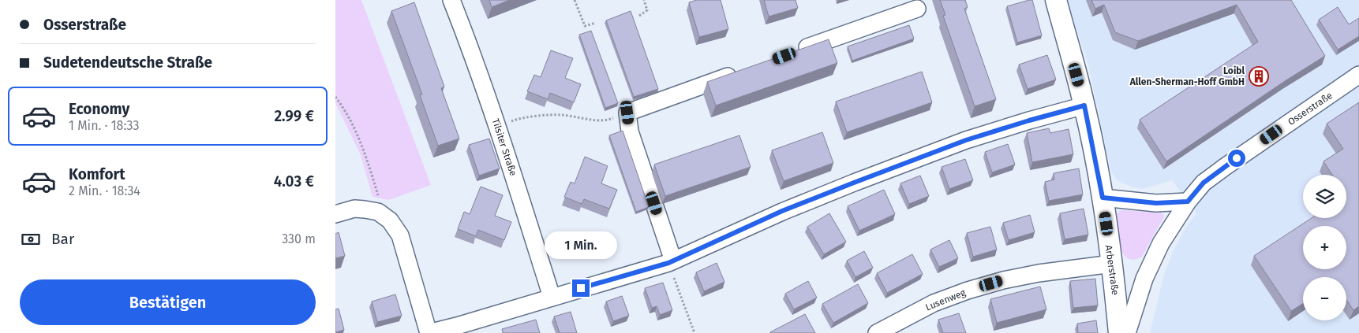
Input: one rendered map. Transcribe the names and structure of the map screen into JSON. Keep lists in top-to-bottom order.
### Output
{
  "streets": {
    "street": [
      "Osserstraße",
      "Tilsiter Straße",
      "Arberstraße",
      "Lusenweg"
    ]
  },
  "crossings": [
    ["Arberstraße", "Lusenweg"]
  ],
  "places": {
    "building": ["Loibl Allen-Sherman-Hoff GmbH"]
  },
  "page": {
    "banner": ["Osserstraße", "Sudetendeutsche Straße"],
    "list": [
      {
        "name": "Economy",
        "note": "1 Min. · 18:33",
        "value": "2.99 €"
      },
      {
        "name": "Komfort",
        "note": "2 Min. · 18:34",
        "value": "4.03 €"
      }
    ],
    "map_buttons": ["+", "−"],
    "pay": ["Bar", "330 m"],
    "bubble": "1 Min.",
    "buttons": "Bestätigen"
  }
}
